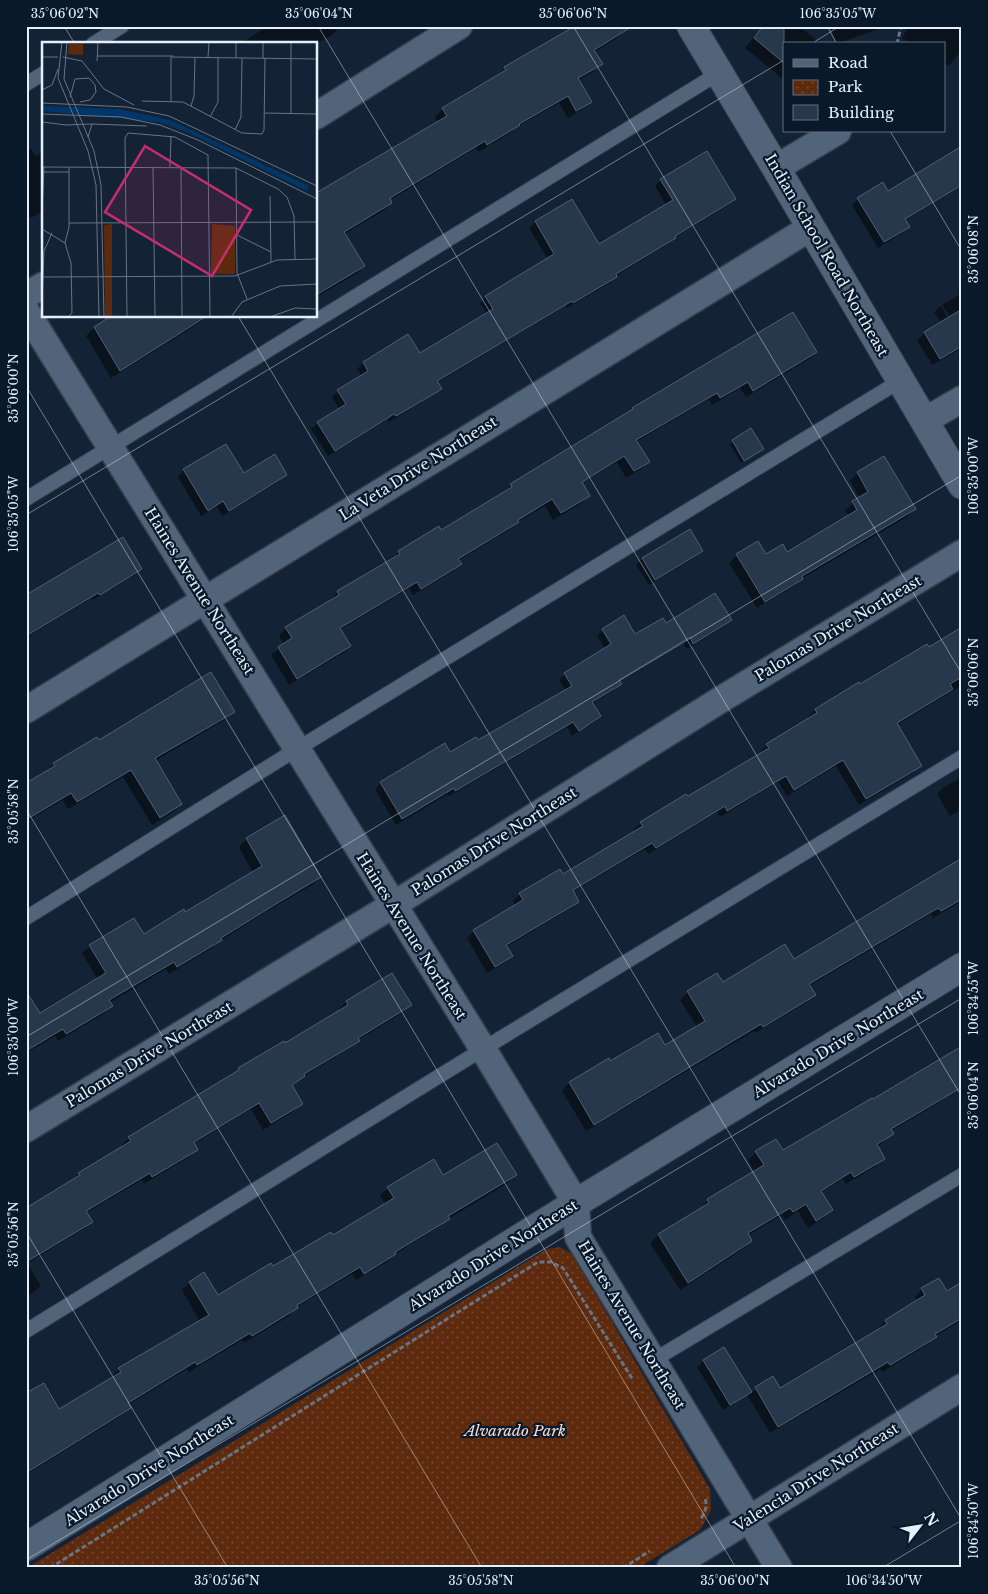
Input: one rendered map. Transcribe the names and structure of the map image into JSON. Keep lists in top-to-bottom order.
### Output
{
  "streets": {
    "street": [
      "Indian School Road Northeast",
      "La Veta Drive Northeast",
      "Haines Avenue Northeast",
      "Palomas Drive Northeast",
      "Alvarado Drive Northeast",
      "Valencia Drive Northeast"
    ]
  },
  "crossings": [
    ["Indian School Road Northeast", "La Veta Drive Northeast"],
    ["La Veta Drive Northeast", "Haines Avenue Northeast"],
    ["Haines Avenue Northeast", "Palomas Drive Northeast"],
    ["Haines Avenue Northeast", "Alvarado Drive Northeast"],
    ["Haines Avenue Northeast", "Valencia Drive Northeast"]
  ],
  "parks": ["Alvarado Park"],
  "legend": ["Road", "Park", "Building"],
  "north": "top right",
  "coordinates": [
    "35°06'02\"N",
    "35°06'04\"N",
    "35°06'06\"N",
    "106°35'05\"W",
    "35°06'08\"N",
    "35°06'00\"N",
    "106°35'00\"W",
    "35°05'58\"N",
    "106°34'55\"W",
    "35°05'56\"N",
    "106°34'50\"W"
  ]
}
